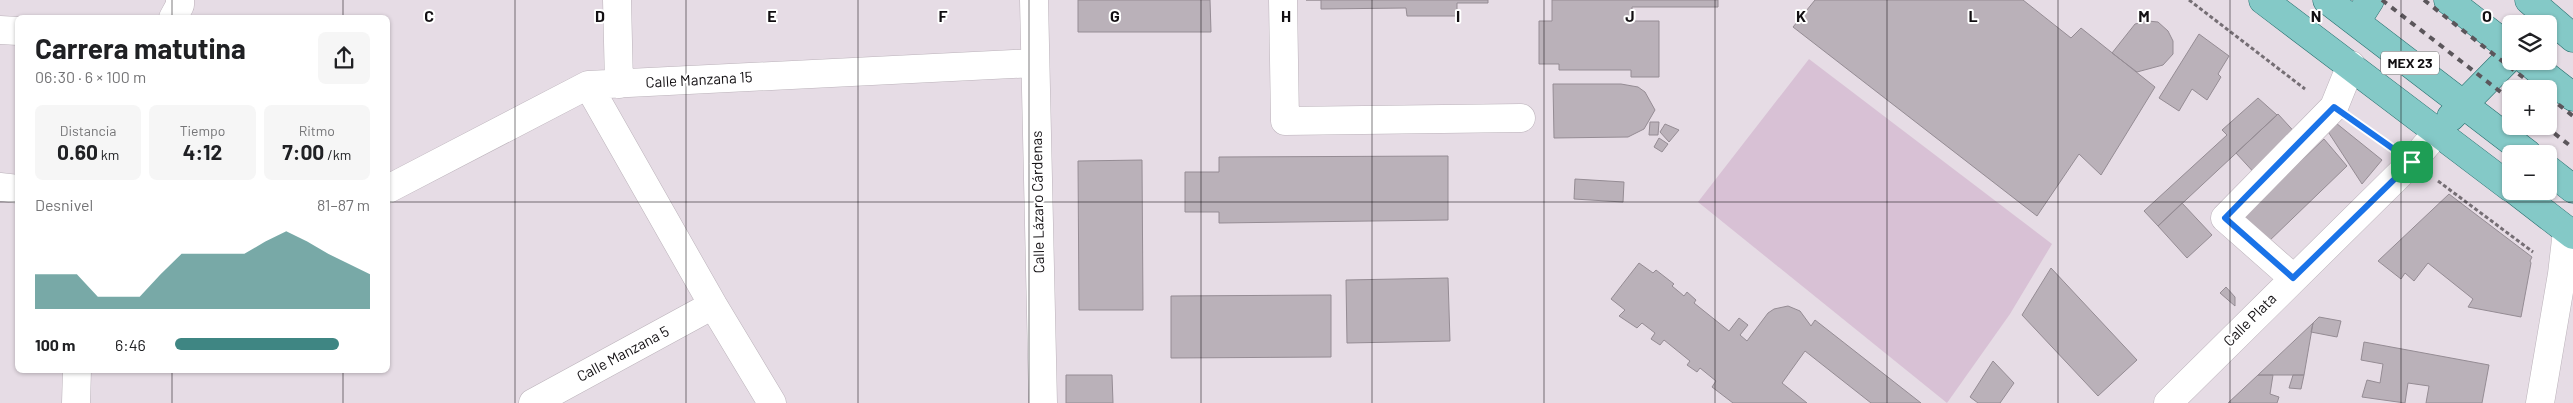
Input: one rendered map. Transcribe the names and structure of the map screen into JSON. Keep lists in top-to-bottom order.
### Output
{
  "streets": {
    "main road": ["MEX 23"],
    "street": [
      "Calle Manzana 15",
      "Calle Lázaro Cárdenas",
      "Calle Plata",
      "Calle Manzana 5"
    ]
  },
  "crossings": [
    ["Calle Manzana 15", "Calle Lázaro Cárdenas"]
  ],
  "page": {
    "map_buttons": ["+", "−"],
    "heading": ["Carrera matutina", "06:30 · 6 × 100 m"],
    "stats": [
      ["Distancia", "0.60 km"],
      ["Tiempo", "4:12"],
      ["Ritmo", "7:00 /km"]
    ],
    "chart": ["Desnivel", "81–87 m"],
    "list": [
      {
        "name": "100 m",
        "note": "6:46"
      }
    ]
  },
  "grid": {
    "columns": [
      "C",
      "D",
      "E",
      "F",
      "G",
      "H",
      "I",
      "J",
      "K",
      "L",
      "M",
      "N",
      "O"
    ]
  }
}
